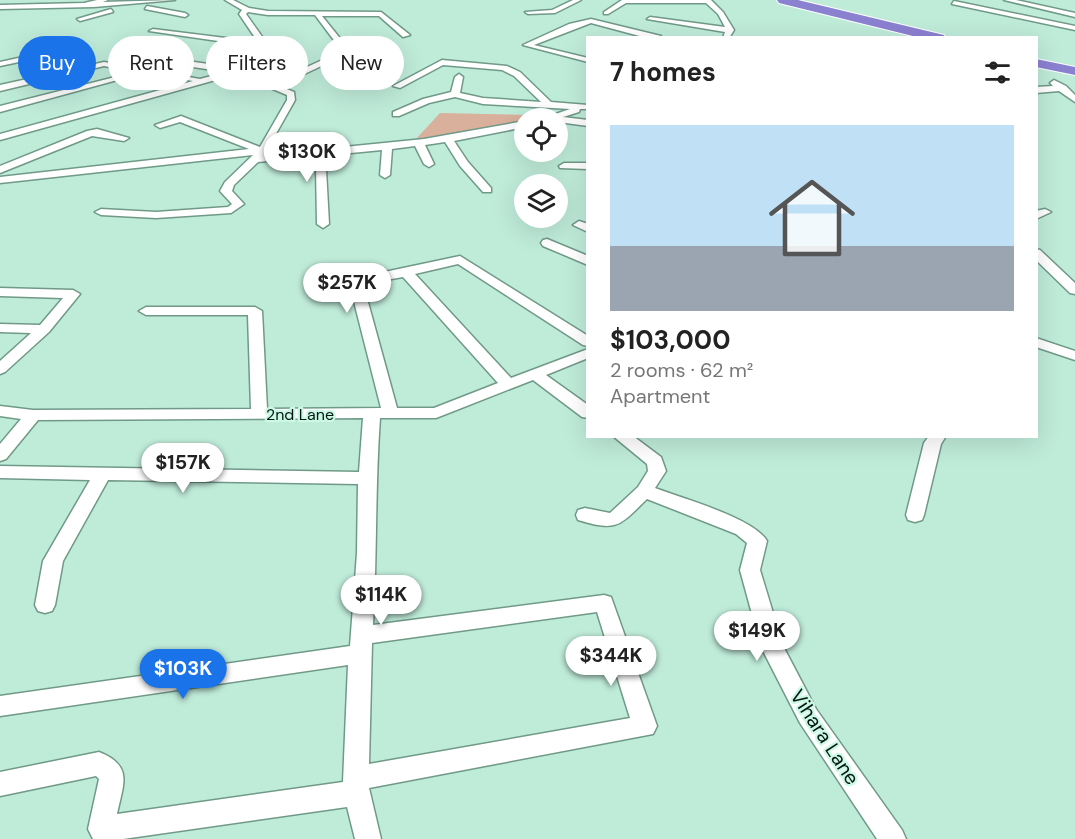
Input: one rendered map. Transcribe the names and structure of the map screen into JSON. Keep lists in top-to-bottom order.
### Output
{
  "streets": {
    "street": ["2nd Lane", "Vihara Lane"]
  },
  "page": {
    "chip": [
      "Buy",
      "Rent",
      "Filters",
      "New"
    ],
    "heading": "7 homes",
    "list": [
      {
        "name": "$103,000",
        "note": "2 rooms · 62 m² · Apartment"
      }
    ],
    "price": [
      "$130K",
      "$257K",
      "$157K",
      "$114K",
      "$149K",
      "$344K",
      "$103K"
    ]
  }
}
